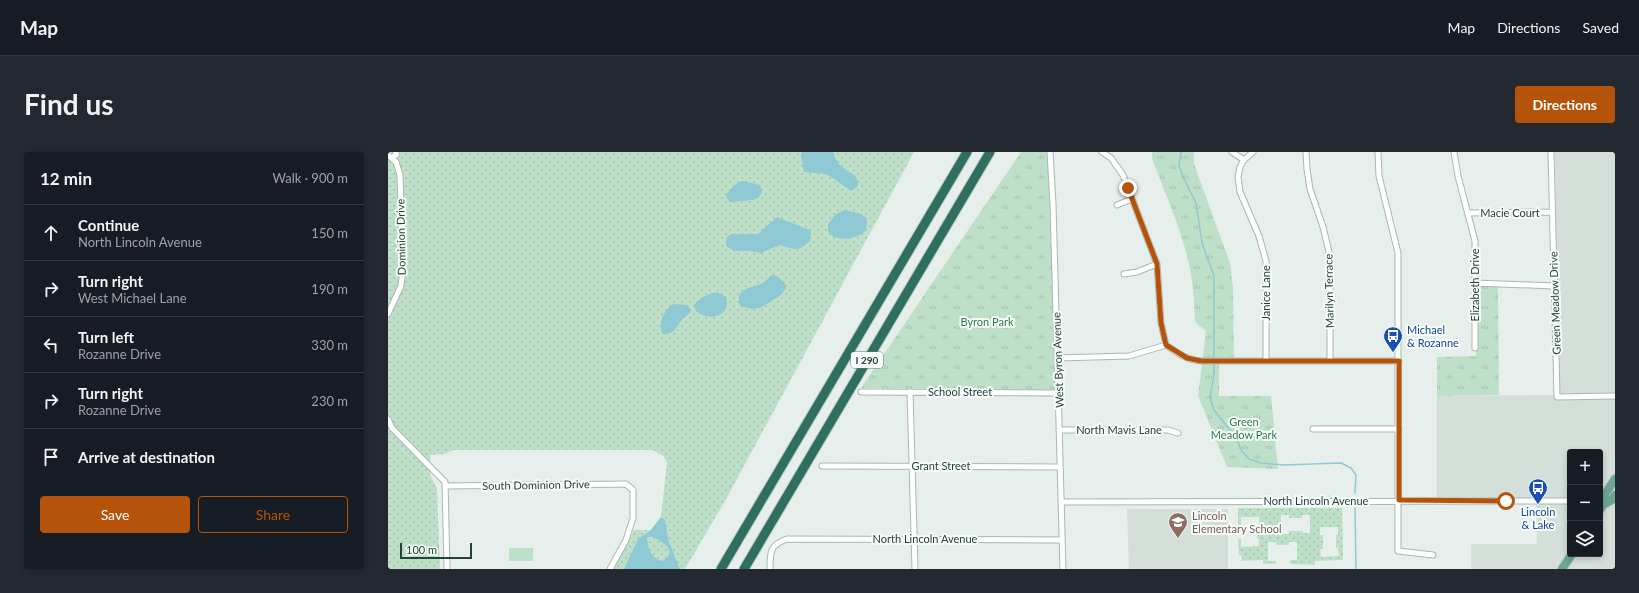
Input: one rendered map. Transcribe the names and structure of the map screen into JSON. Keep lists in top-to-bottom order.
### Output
{
  "streets": {
    "highway": ["I 290"],
    "street": [
      "Macie Court",
      "Dominion Drive",
      "Elizabeth Drive",
      "Marilyn Terrace",
      "Janice Lane",
      "Green Meadow Drive",
      "West Byron Avenue",
      "School Street",
      "North Mavis Lane",
      "Grant Street",
      "South Dominion Drive",
      "North Lincoln Avenue"
    ]
  },
  "crossings": [
    ["Macie Court", "Elizabeth Drive"],
    ["Macie Court", "Green Meadow Drive"],
    ["West Byron Avenue", "School Street"],
    ["West Byron Avenue", "North Mavis Lane"],
    ["West Byron Avenue", "Grant Street"],
    ["West Byron Avenue", "North Lincoln Avenue"]
  ],
  "parks": ["Byron Park", "Green Meadow Park"],
  "places": {
    "bus stop": ["Michael & Rozanne", "Lincoln & Lake"],
    "school or university": ["Lincoln Elementary School"]
  },
  "scale_bar": "100 m",
  "page": {
    "header": "Map",
    "nav": ["Map", "Directions", "Saved"],
    "buttons": [
      "Directions",
      ["Save", "Share"]
    ],
    "title": "Find us",
    "heading": ["12 min", "Walk · 900 m"],
    "list": [
      ["Continue", "North Lincoln Avenue", "150 m"],
      ["Turn right", "West Michael Lane", "190 m"],
      ["Turn left", "Rozanne Drive", "330 m"],
      ["Turn right", "Rozanne Drive", "230 m"],
      "Arrive at destination"
    ],
    "map_buttons": ["+", "−"],
    "scale": "100 m"
  }
}
